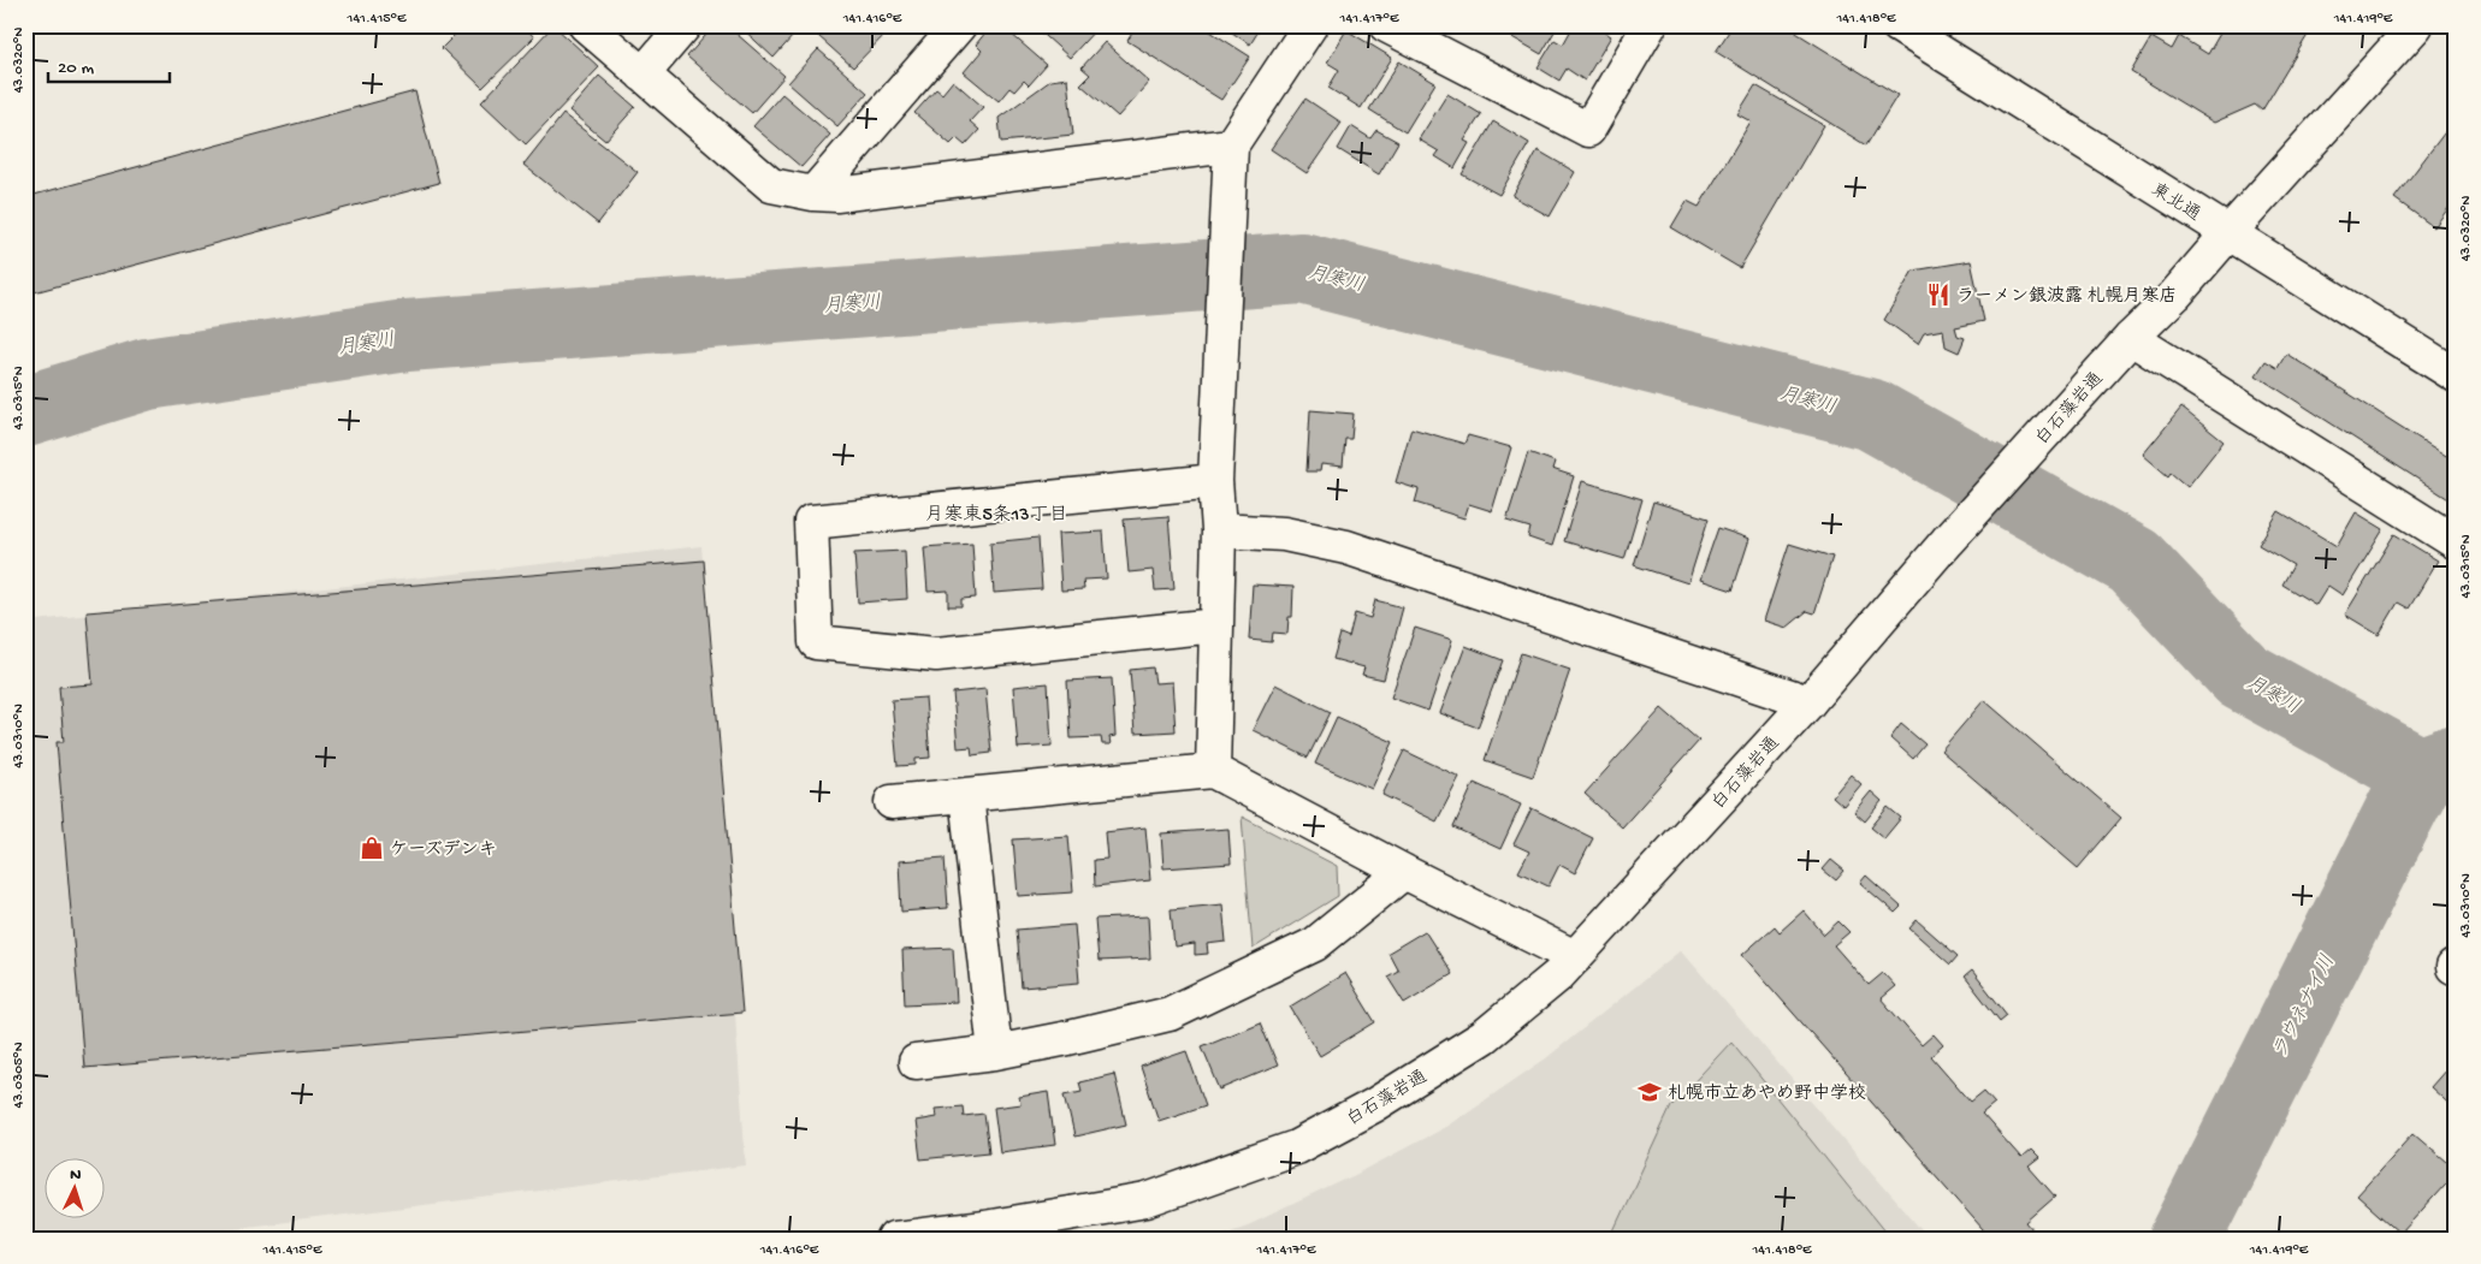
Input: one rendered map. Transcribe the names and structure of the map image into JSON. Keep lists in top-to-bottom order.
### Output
{
  "streets": {
    "street": ["東北通", "白石藻岩通"]
  },
  "crossings": [
    ["東北通", "白石藻岩通"]
  ],
  "districts": ["月寒東5条13丁目"],
  "water": ["月寒川", "ラウネナイ川"],
  "places": {
    "restaurant": ["ラーメン銀波露 札幌月寒店"],
    "shop": ["ケーズデンキ"],
    "school or university": ["札幌市立あやめ野中学校"]
  },
  "scale_bar": "20 m",
  "north": "top",
  "coordinates": [
    "141.415°E",
    "141.416°E",
    "141.417°E",
    "141.418°E",
    "141.419°E",
    "43.0320°N",
    "43.0315°N",
    "43.0310°N",
    "43.0305°N"
  ]
}
